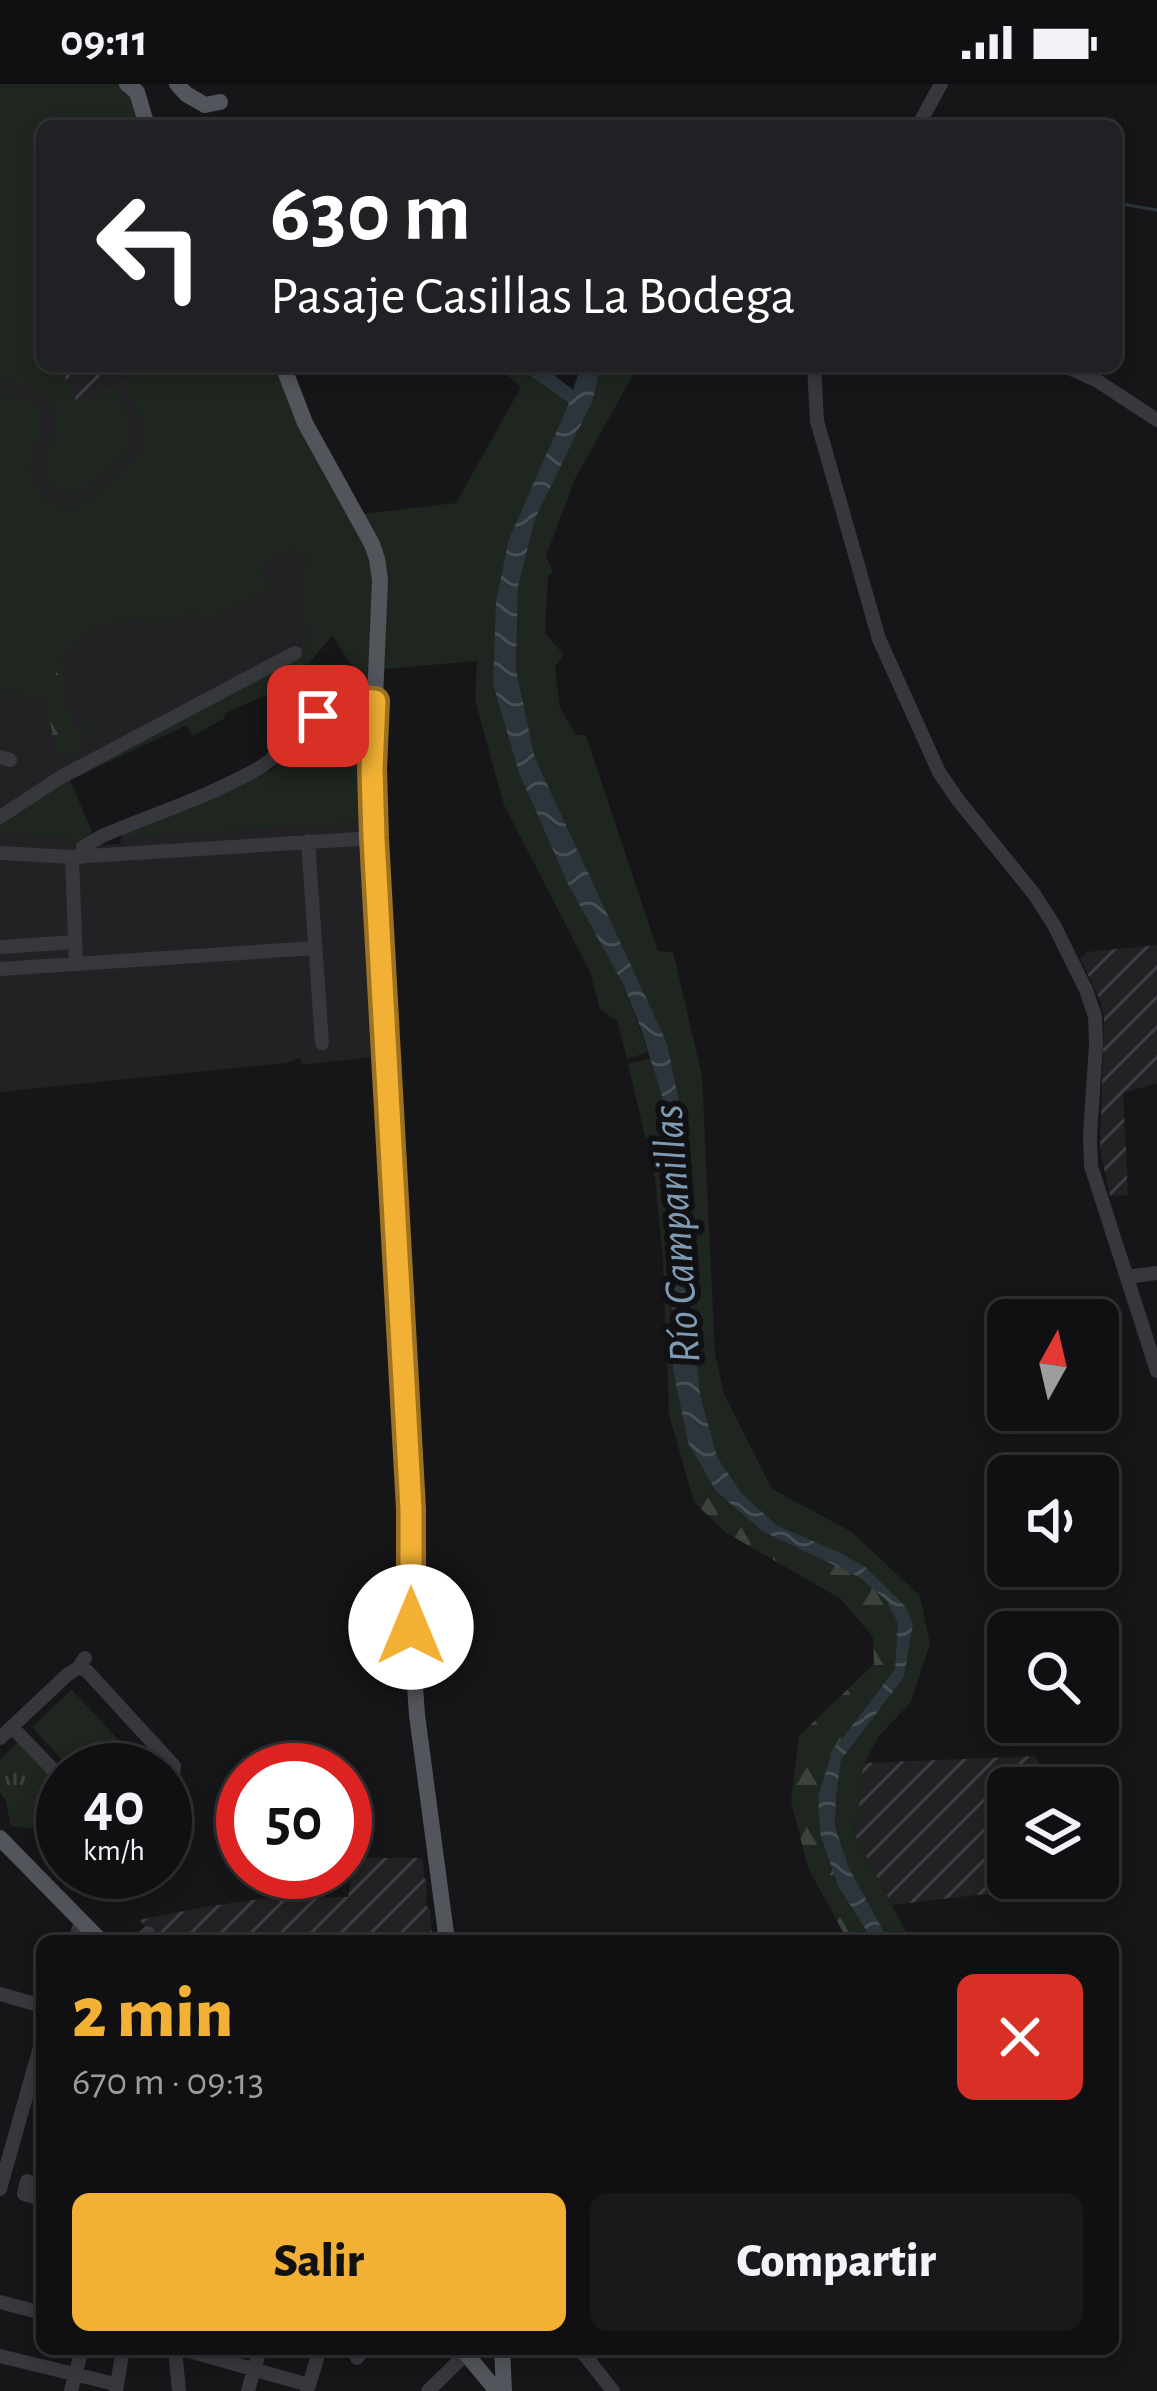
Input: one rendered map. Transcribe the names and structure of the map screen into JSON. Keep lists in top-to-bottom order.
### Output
{
  "water": ["Río Campanillas"],
  "north": "top",
  "page": {
    "status": "09:11",
    "turn": ["630 m", "Pasaje Casillas La Bodega"],
    "speed": "40 km/h",
    "limit": "50",
    "heading": ["2 min", "670 m · 09:13"],
    "buttons": ["Salir", "Compartir"]
  }
}
